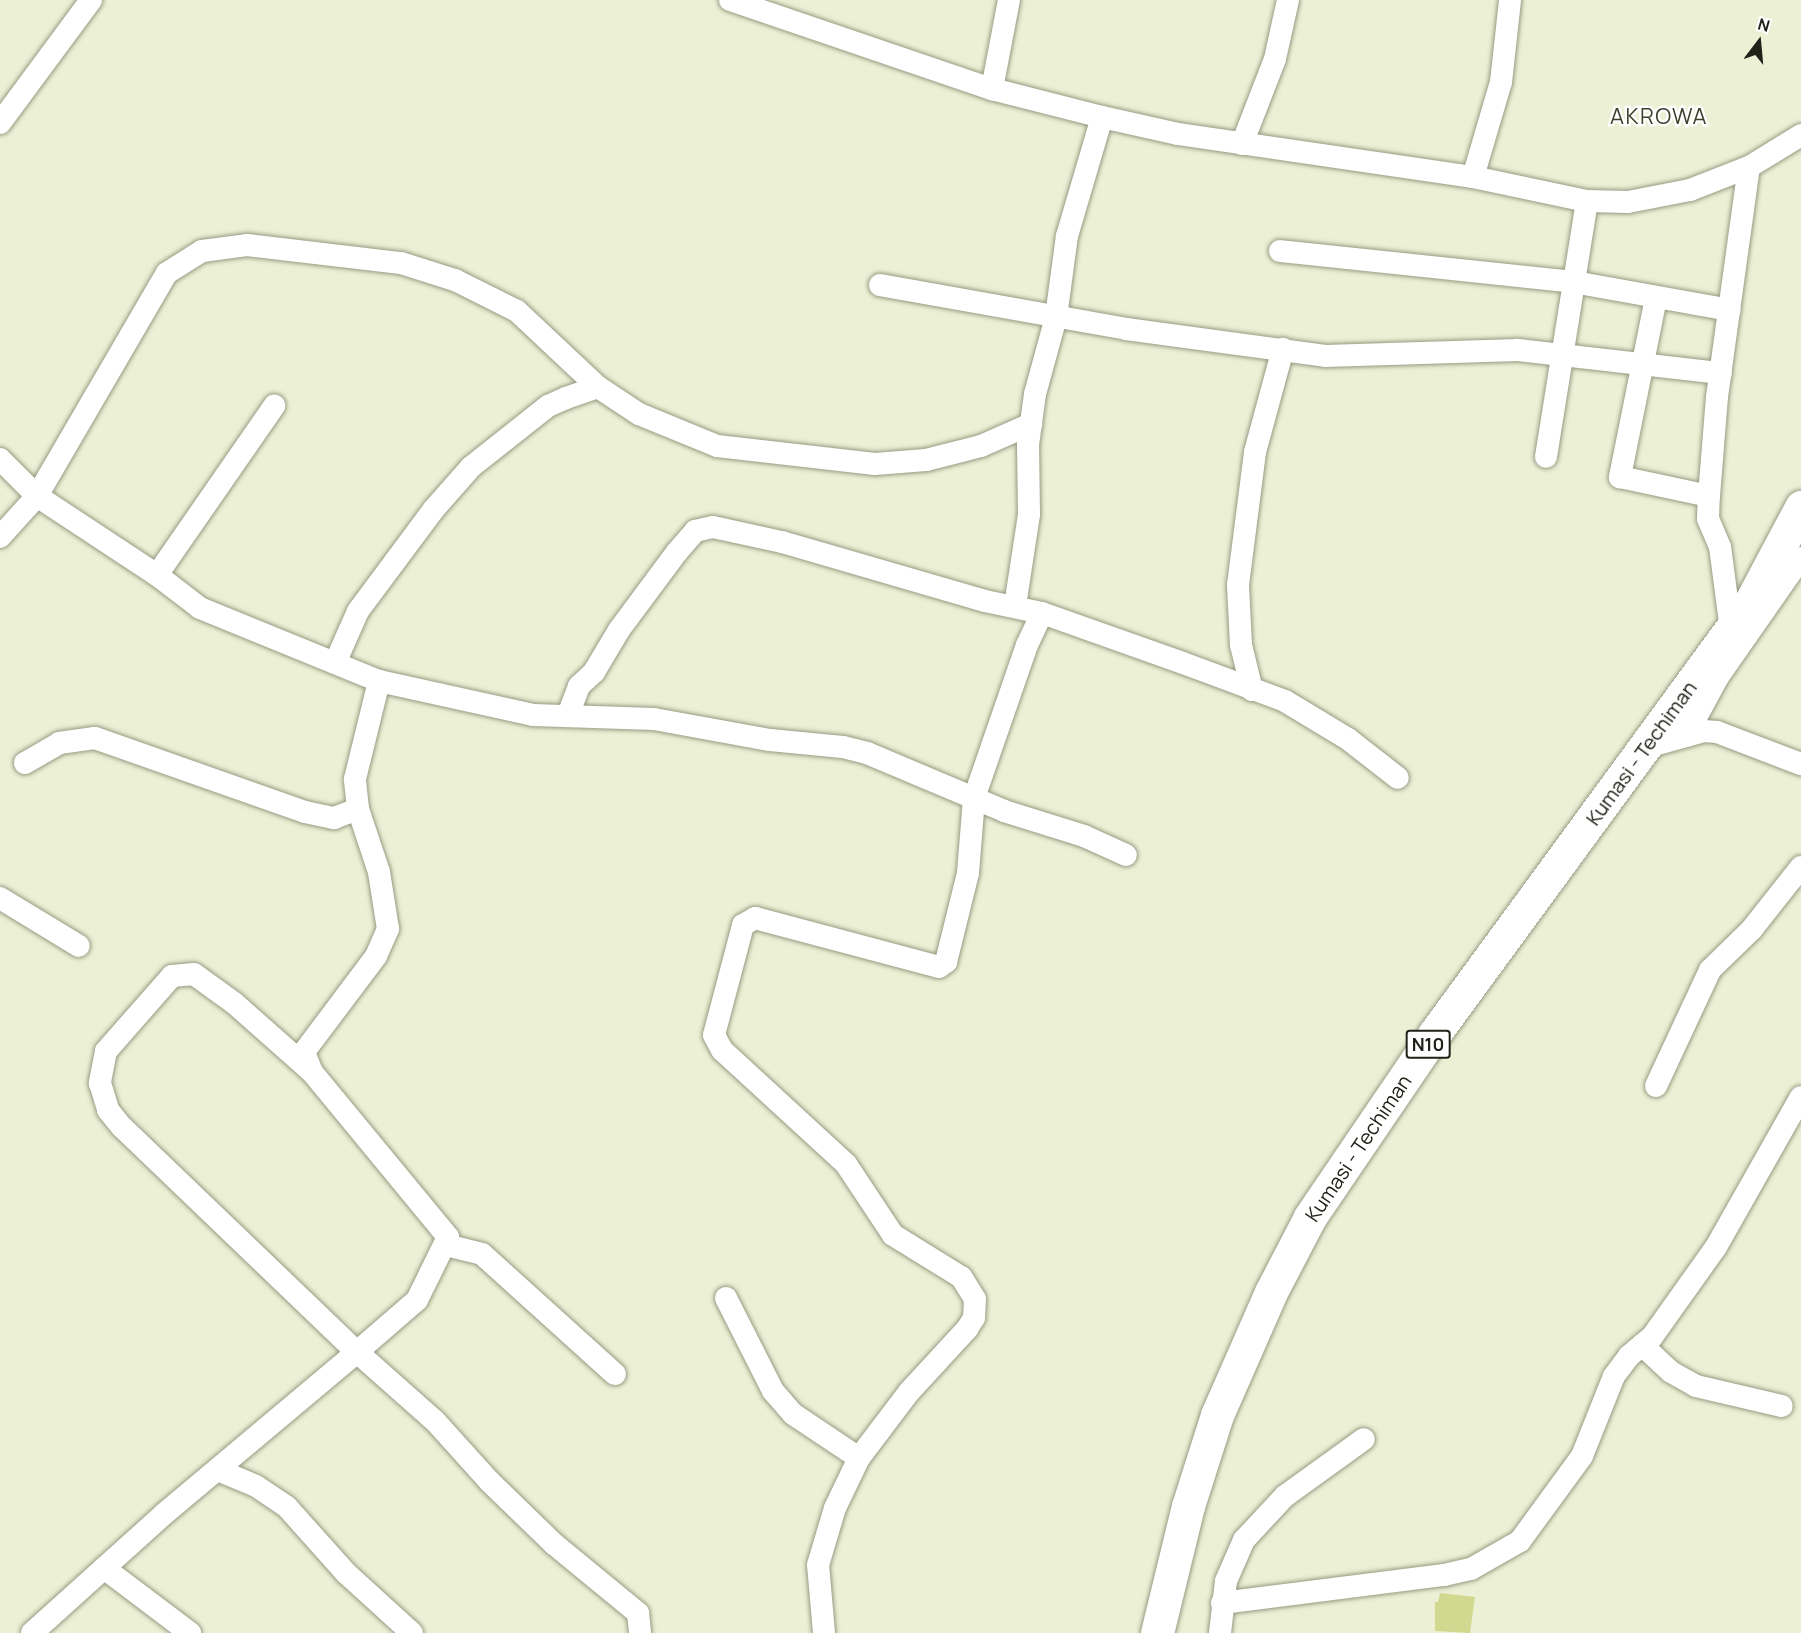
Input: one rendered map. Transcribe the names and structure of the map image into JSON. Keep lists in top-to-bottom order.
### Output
{
  "streets": {
    "highway": ["Kumasi - Techiman", "N10"]
  },
  "districts": ["AKROWA"],
  "north": "top"
}
